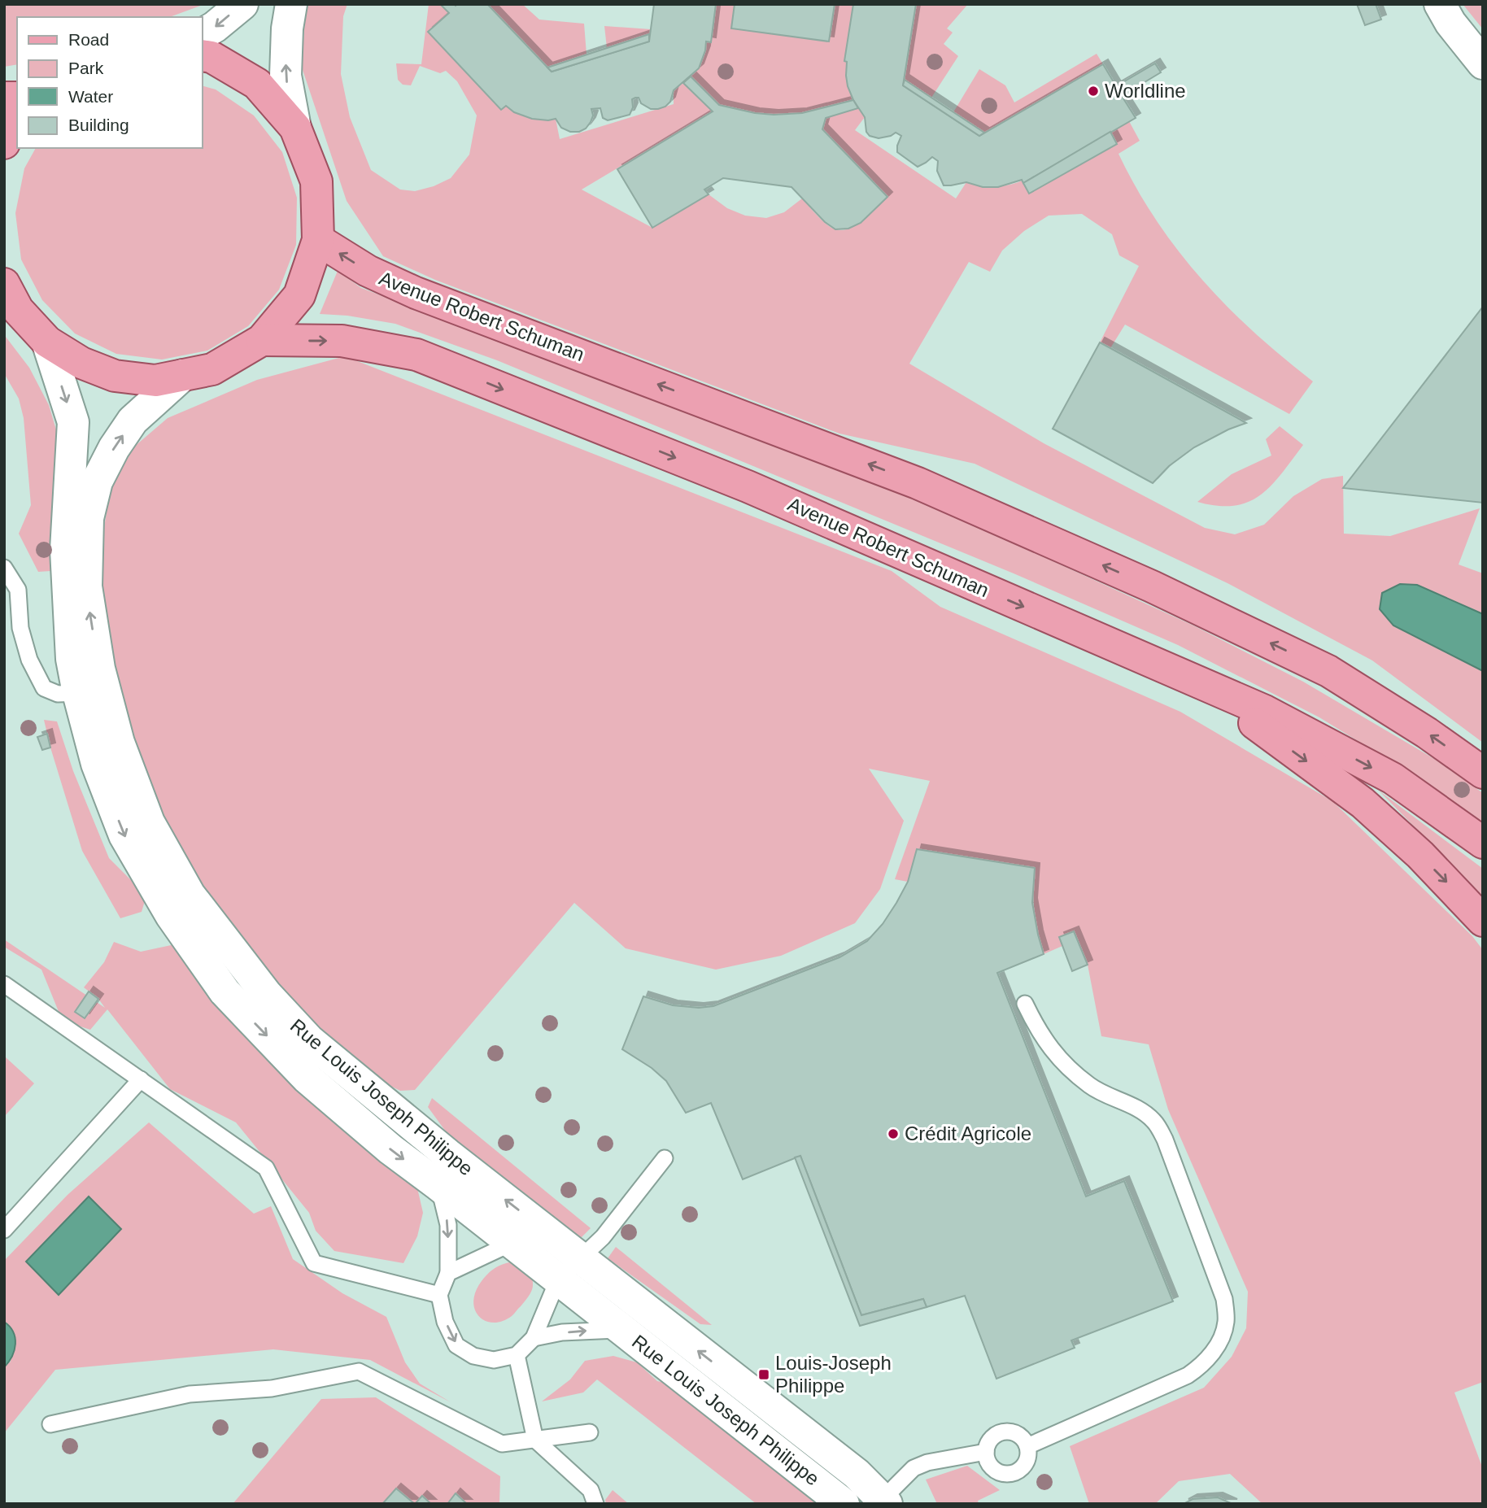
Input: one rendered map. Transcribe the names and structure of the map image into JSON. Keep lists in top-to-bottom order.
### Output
{
  "streets": {
    "main road": ["Avenue Robert Schuman", "Rue Louis Joseph Philippe"]
  },
  "places": {
    "other": ["Worldline", "Crédit Agricole"],
    "transit": ["Louis-Joseph Philippe"]
  },
  "legend": [
    "Road",
    "Park",
    "Water",
    "Building"
  ]
}
